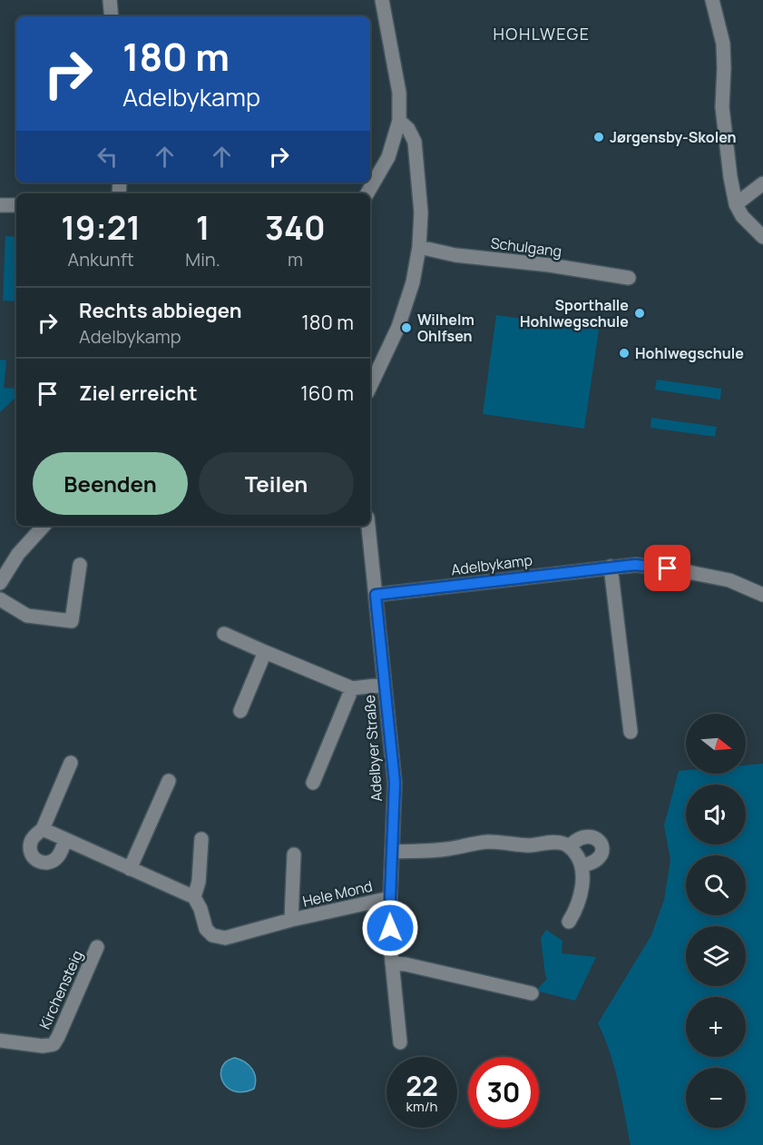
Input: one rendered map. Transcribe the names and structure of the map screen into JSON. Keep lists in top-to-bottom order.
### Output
{
  "streets": {
    "street": [
      "Schulgang",
      "Adelbykamp",
      "Adelbyer Straße",
      "Hele Mond",
      "Kirchensteig"
    ]
  },
  "crossings": [
    ["Adelbykamp", "Adelbyer Straße"],
    ["Adelbyer Straße", "Hele Mond"]
  ],
  "districts": ["HOHLWEGE"],
  "places": [
    "Jørgensby-Skolen",
    "Sporthalle Hohlwegschule",
    "Wilhelm Ohlfsen",
    "Hohlwegschule"
  ],
  "north": "right",
  "page": {
    "turn": ["180 m", "Adelbykamp"],
    "eta": [
      "19:21",
      "Ankunft",
      "1",
      "Min.",
      "340",
      "m"
    ],
    "list": [
      {
        "name": "Rechts abbiegen",
        "note": "Adelbykamp",
        "value": "180 m"
      },
      {
        "name": "Ziel erreicht",
        "value": "160 m"
      }
    ],
    "buttons": ["Beenden", "Teilen"],
    "map_buttons": ["+", "−"],
    "speed": "22 km/h",
    "limit": "30"
  }
}
